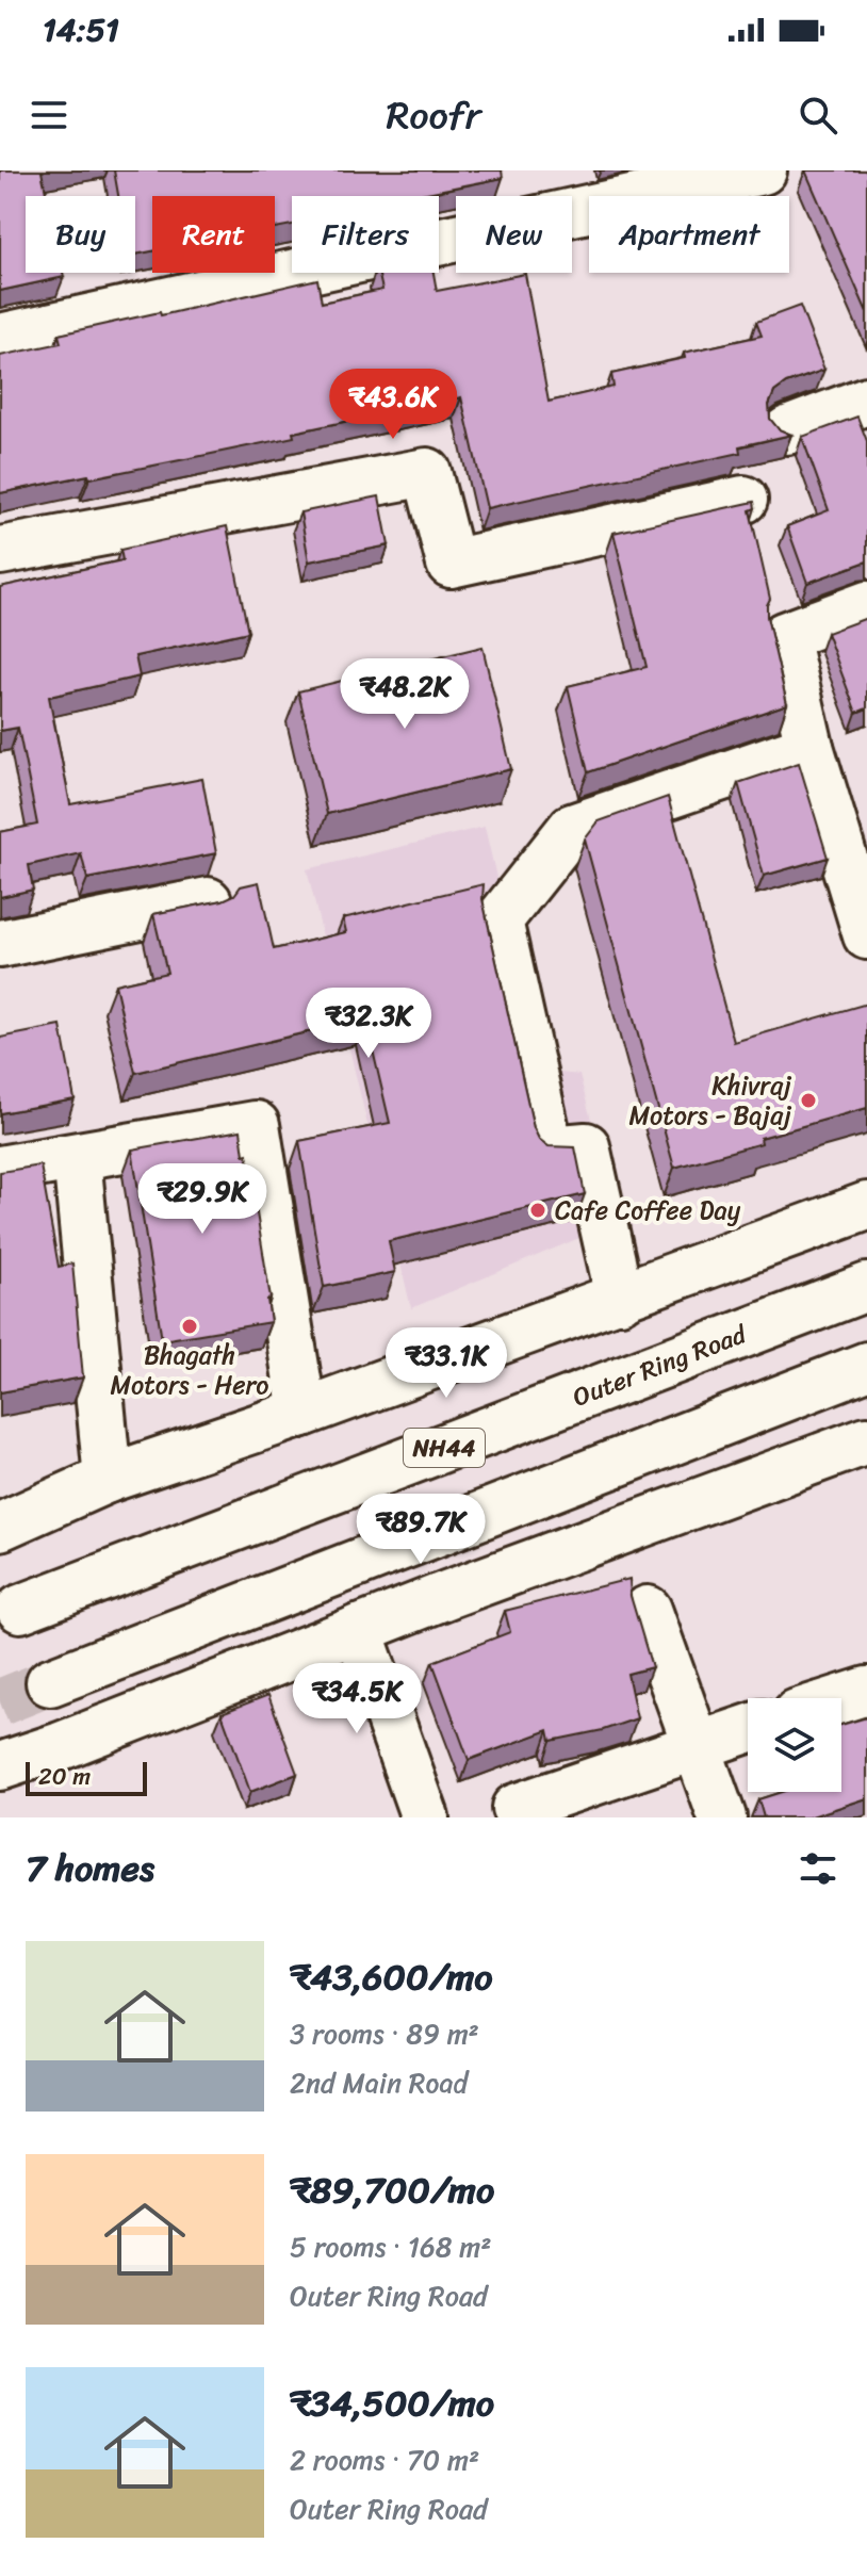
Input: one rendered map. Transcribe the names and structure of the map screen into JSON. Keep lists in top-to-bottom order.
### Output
{
  "streets": {
    "main road": ["Outer Ring Road", "NH44"]
  },
  "places": ["Khivraj Motors - Bajaj", "Cafe Coffee Day", "Bhagath Motors - Hero"],
  "scale_bar": "20 m",
  "page": {
    "status": "14:51",
    "header": "Roofr",
    "chip": [
      "Buy",
      "Rent",
      "Filters",
      "New",
      "Apartment"
    ],
    "price": [
      "₹43.6K",
      "₹48.2K",
      "₹32.3K",
      "₹29.9K",
      "₹33.1K",
      "₹89.7K",
      "₹34.5K"
    ],
    "scale": "20 m",
    "heading": "7 homes",
    "list": [
      {
        "name": "₹43,600/mo",
        "note": "3 rooms · 89 m² · 2nd Main Road"
      },
      {
        "name": "₹89,700/mo",
        "note": "5 rooms · 168 m² · Outer Ring Road"
      },
      {
        "name": "₹34,500/mo",
        "note": "2 rooms · 70 m² · Outer Ring Road"
      }
    ]
  }
}
